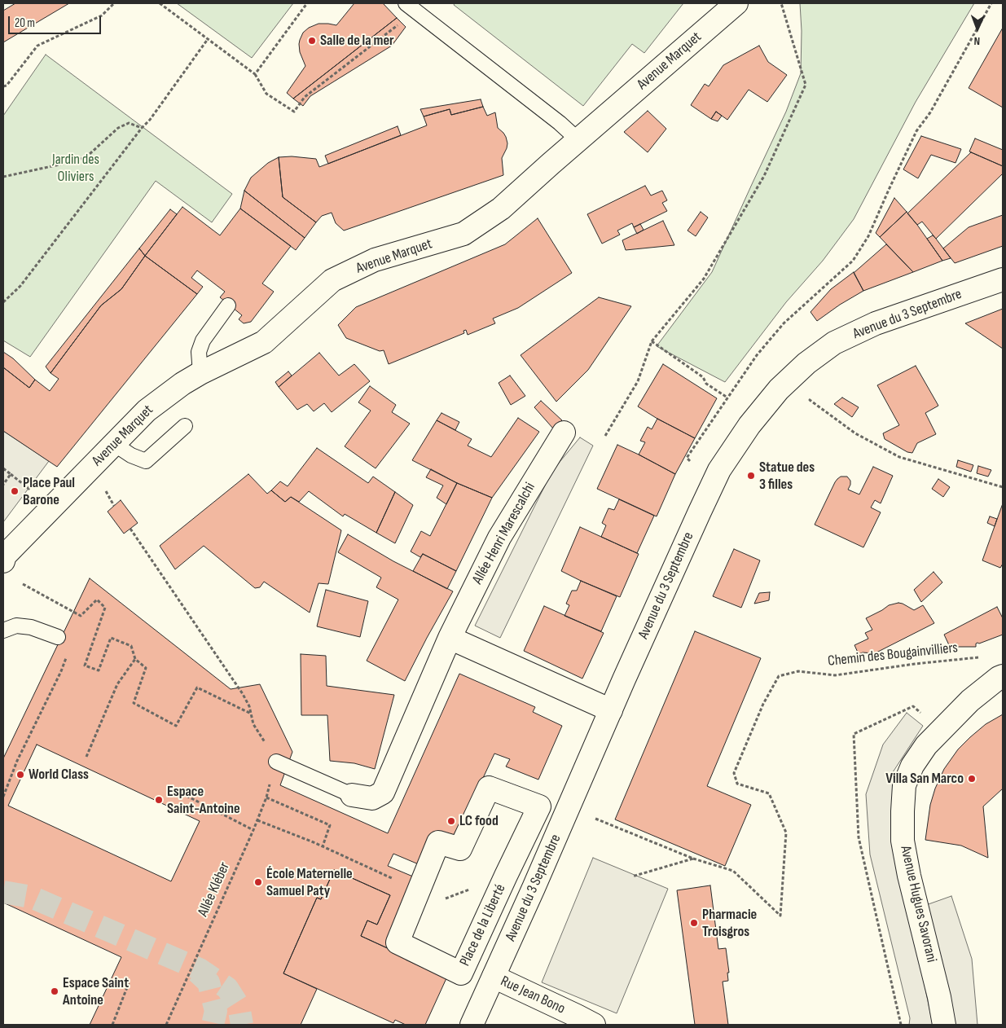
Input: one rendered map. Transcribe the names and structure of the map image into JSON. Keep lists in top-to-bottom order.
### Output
{
  "streets": {
    "street": [
      "Avenue Marquet",
      "Avenue du 3 Septembre",
      "Allée Henri Marescalchi",
      "Avenue Hugues Savorani",
      "Place de la Liberté",
      "Rue Jean Bono"
    ],
    "path": ["Chemin des Bougainvilliers", "Allée Kléber"]
  },
  "crossings": [
    ["Avenue du 3 Septembre", "Rue Jean Bono"]
  ],
  "parks": ["Jardin des Oliviers"],
  "places": [
    "Salle de la mer",
    "Statue des 3 filles",
    "Place Paul Barone",
    "World Class",
    "Villa San Marco",
    "Espace Saint-Antoine",
    "LC food",
    "École Maternelle Samuel Paty",
    "Pharmacie Troisgros",
    "Espace Saint Antoine"
  ],
  "scale_bar": "20 m",
  "north": "bottom"
}
